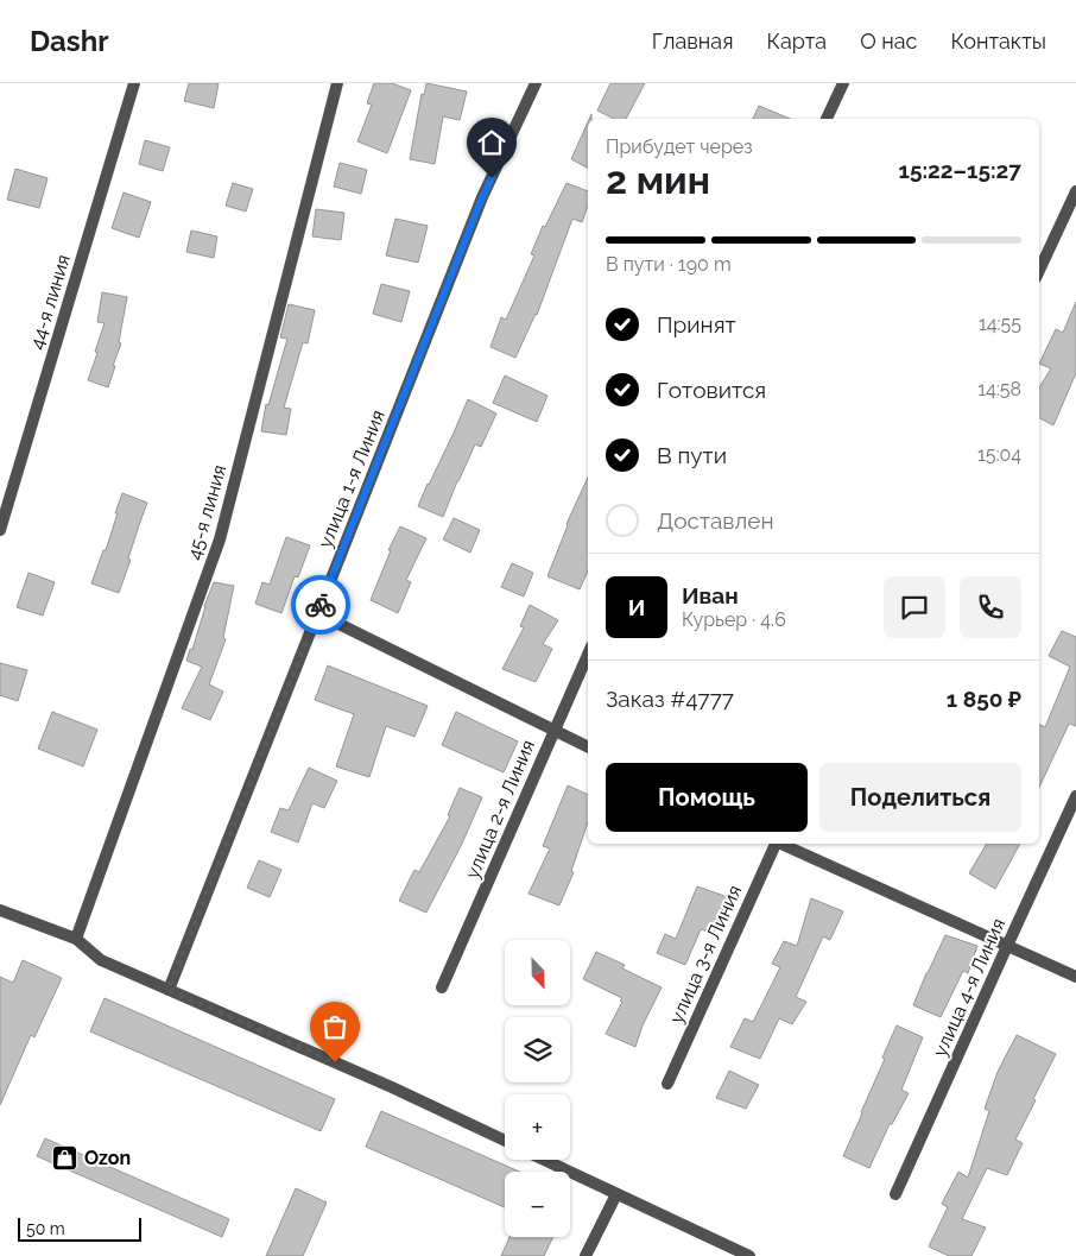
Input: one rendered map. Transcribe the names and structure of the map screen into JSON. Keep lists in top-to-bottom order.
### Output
{
  "streets": {
    "street": [
      "44-я линия",
      "улица 1-я Линия",
      "45-я линия",
      "улица 2-я Линия",
      "улица 3-я Линия",
      "улица 4-я Линия"
    ]
  },
  "places": {
    "shop": ["Ozon"]
  },
  "scale_bar": "50 m",
  "north": "bottom",
  "page": {
    "header": "Dashr",
    "nav": [
      "Главная",
      "Карта",
      "О нас",
      "Контакты"
    ],
    "heading": ["2 мин", "Прибудет через", "15:22–15:27"],
    "panel": [
      "Иван",
      "Курьер · 4.6",
      "Заказ #4777",
      "1 850 ₽"
    ],
    "bar": "В пути · 190 m",
    "list": [
      ["Принят", "14:55"],
      ["Готовится", "14:58"],
      ["В пути", "15:04"],
      "Доставлен"
    ],
    "round": "И",
    "buttons": ["Помощь", "Поделиться"],
    "map_buttons": ["+", "−"],
    "scale": "50 m"
  }
}
